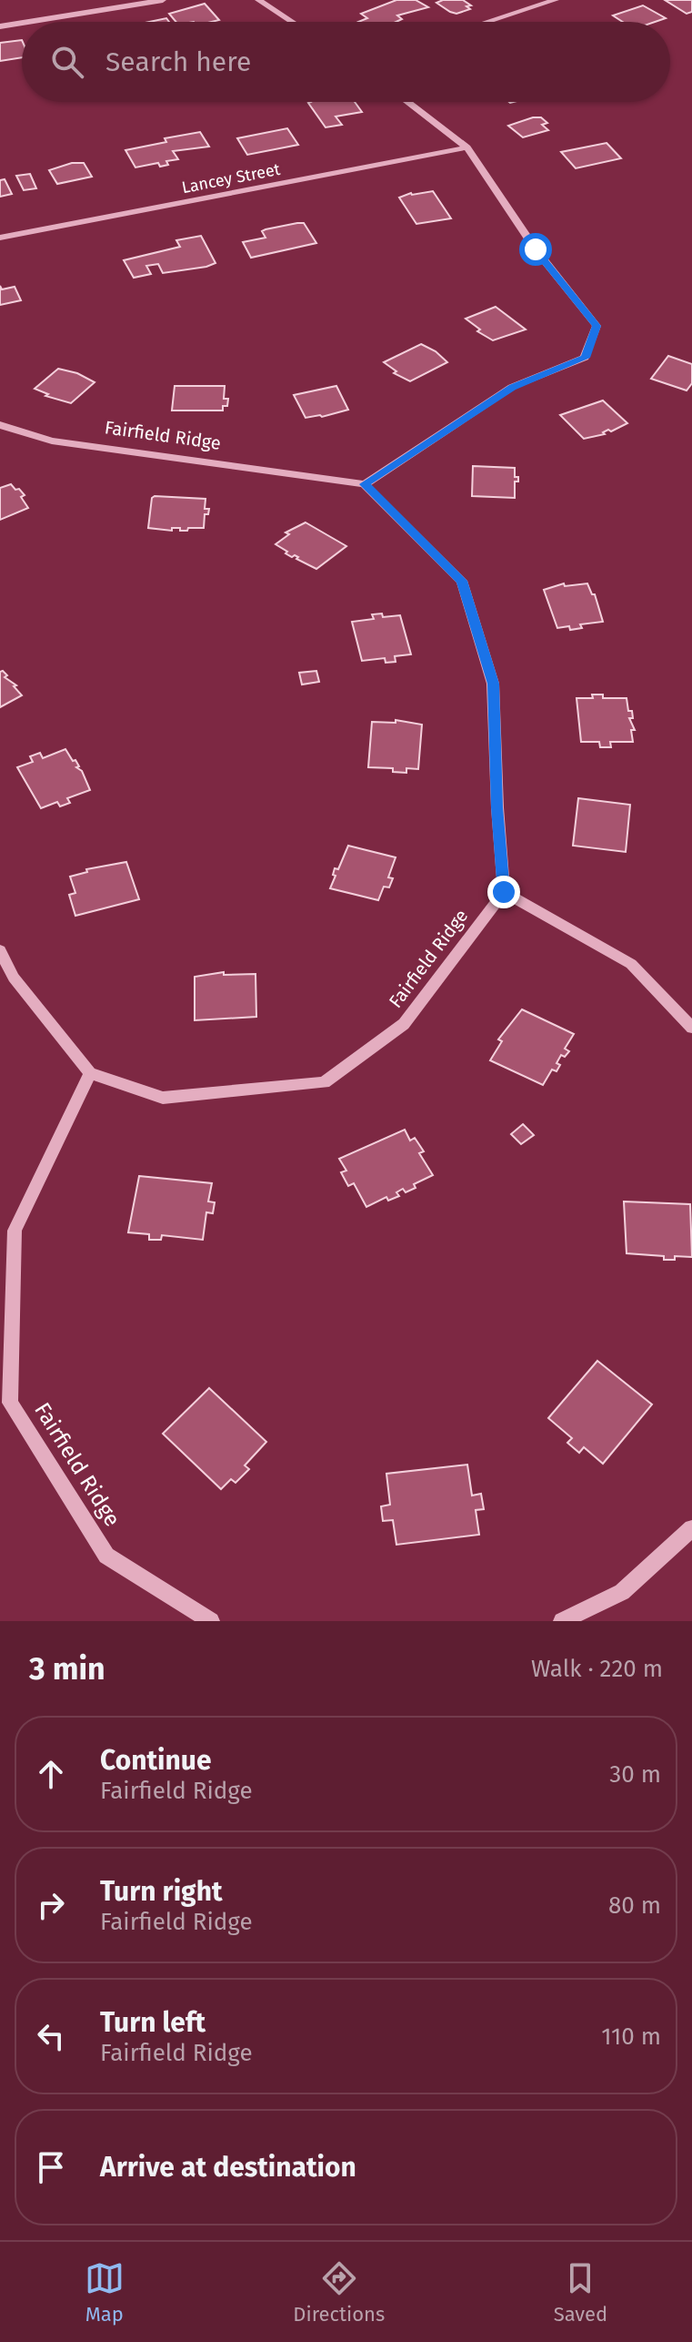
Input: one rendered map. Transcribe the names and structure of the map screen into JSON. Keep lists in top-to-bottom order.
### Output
{
  "streets": {
    "street": ["Lancey Street", "Fairfield Ridge"]
  },
  "page": {
    "search": "Search here",
    "heading": ["3 min", "Walk · 220 m"],
    "list": [
      ["Continue", "Fairfield Ridge", "30 m"],
      ["Turn right", "Fairfield Ridge", "80 m"],
      ["Turn left", "Fairfield Ridge", "110 m"],
      "Arrive at destination"
    ],
    "nav": ["Map", "Directions", "Saved"]
  }
}
